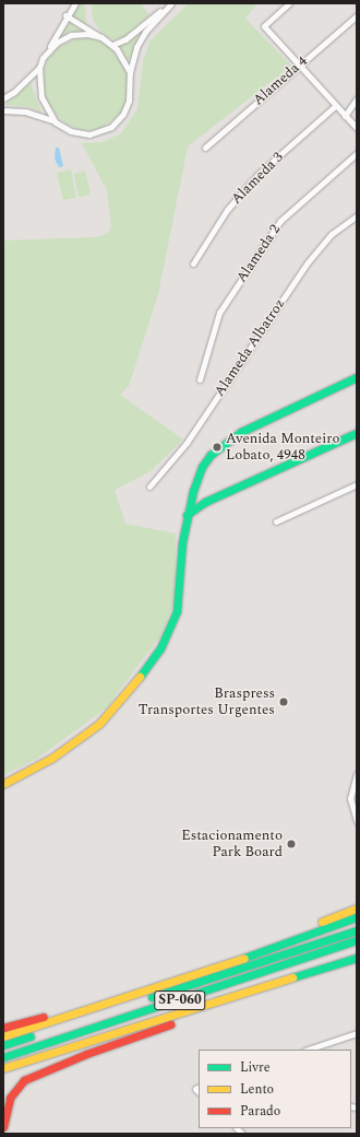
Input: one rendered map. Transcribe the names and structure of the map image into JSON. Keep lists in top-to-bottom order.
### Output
{
  "streets": {
    "main road": ["SP-060"],
    "street": [
      "Alameda 4",
      "Alameda 3",
      "Alameda 2",
      "Alameda Albatroz"
    ]
  },
  "places": ["Avenida Monteiro Lobato, 4948", "Braspress Transportes Urgentes", "Estacionamento Park Board"],
  "legend": ["Livre", "Lento", "Parado"]
}
